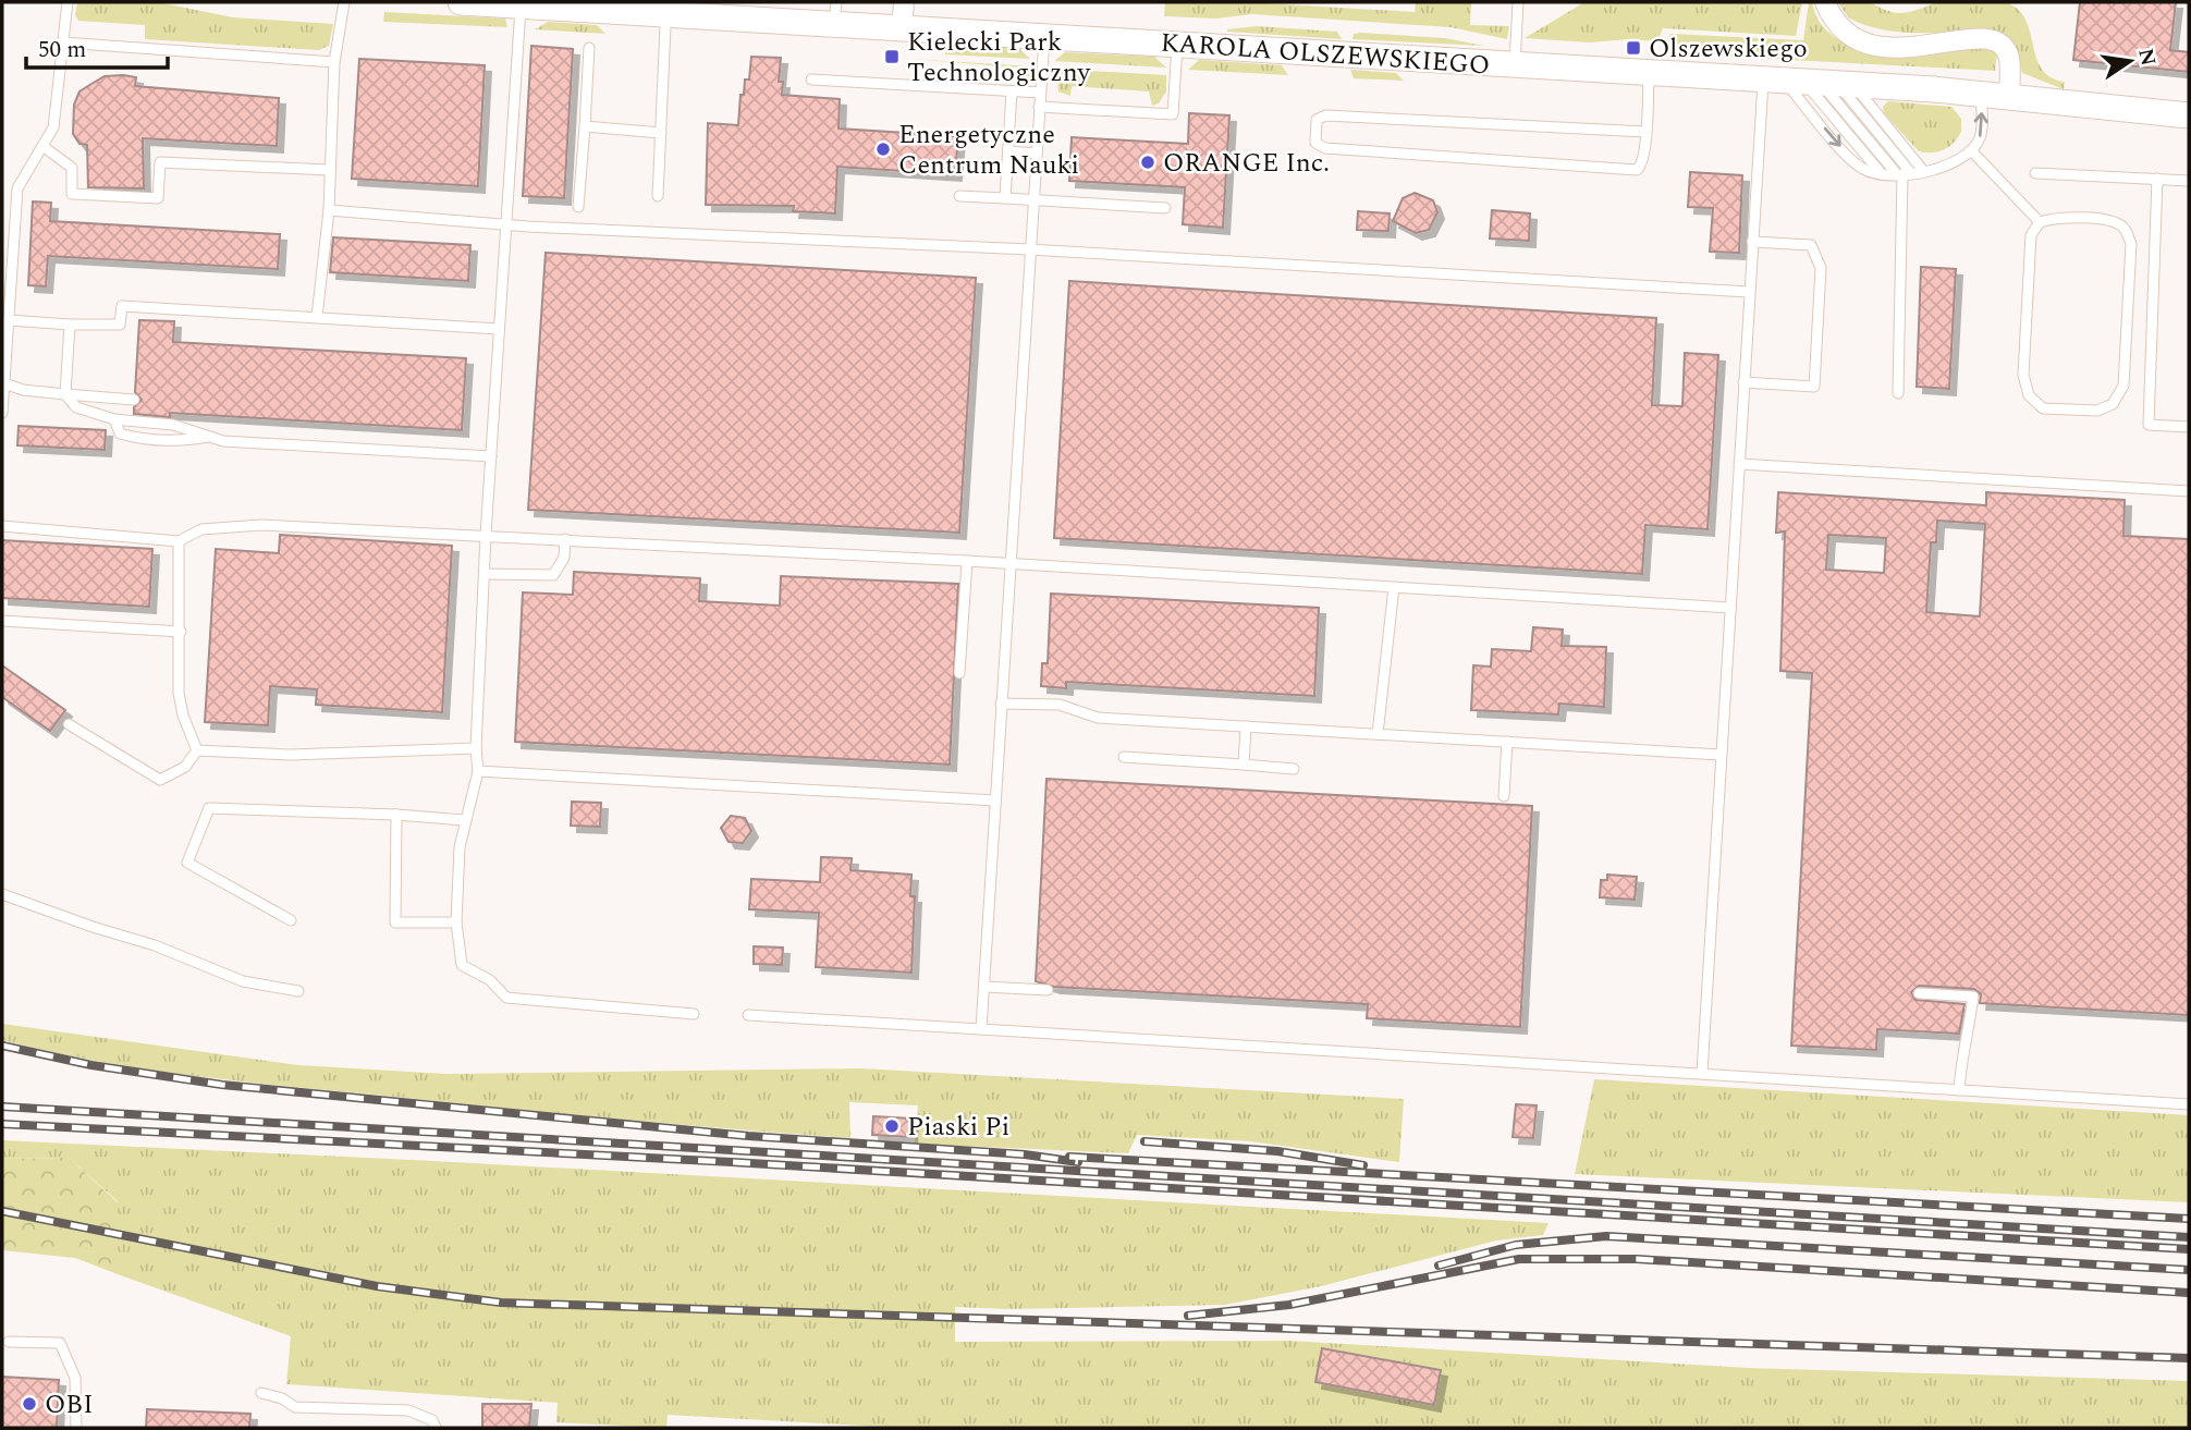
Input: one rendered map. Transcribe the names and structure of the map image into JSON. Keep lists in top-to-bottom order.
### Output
{
  "streets": {
    "street": ["KAROLA OLSZEWSKIEGO"]
  },
  "places": {
    "transit": ["Olszewskiego", "Kielecki Park Technologiczny"],
    "other": [
      "Energetyczne Centrum Nauki",
      "ORANGE Inc.",
      "Piaski Pi",
      "OBI"
    ]
  },
  "scale_bar": "50 m",
  "north": "right"
}
